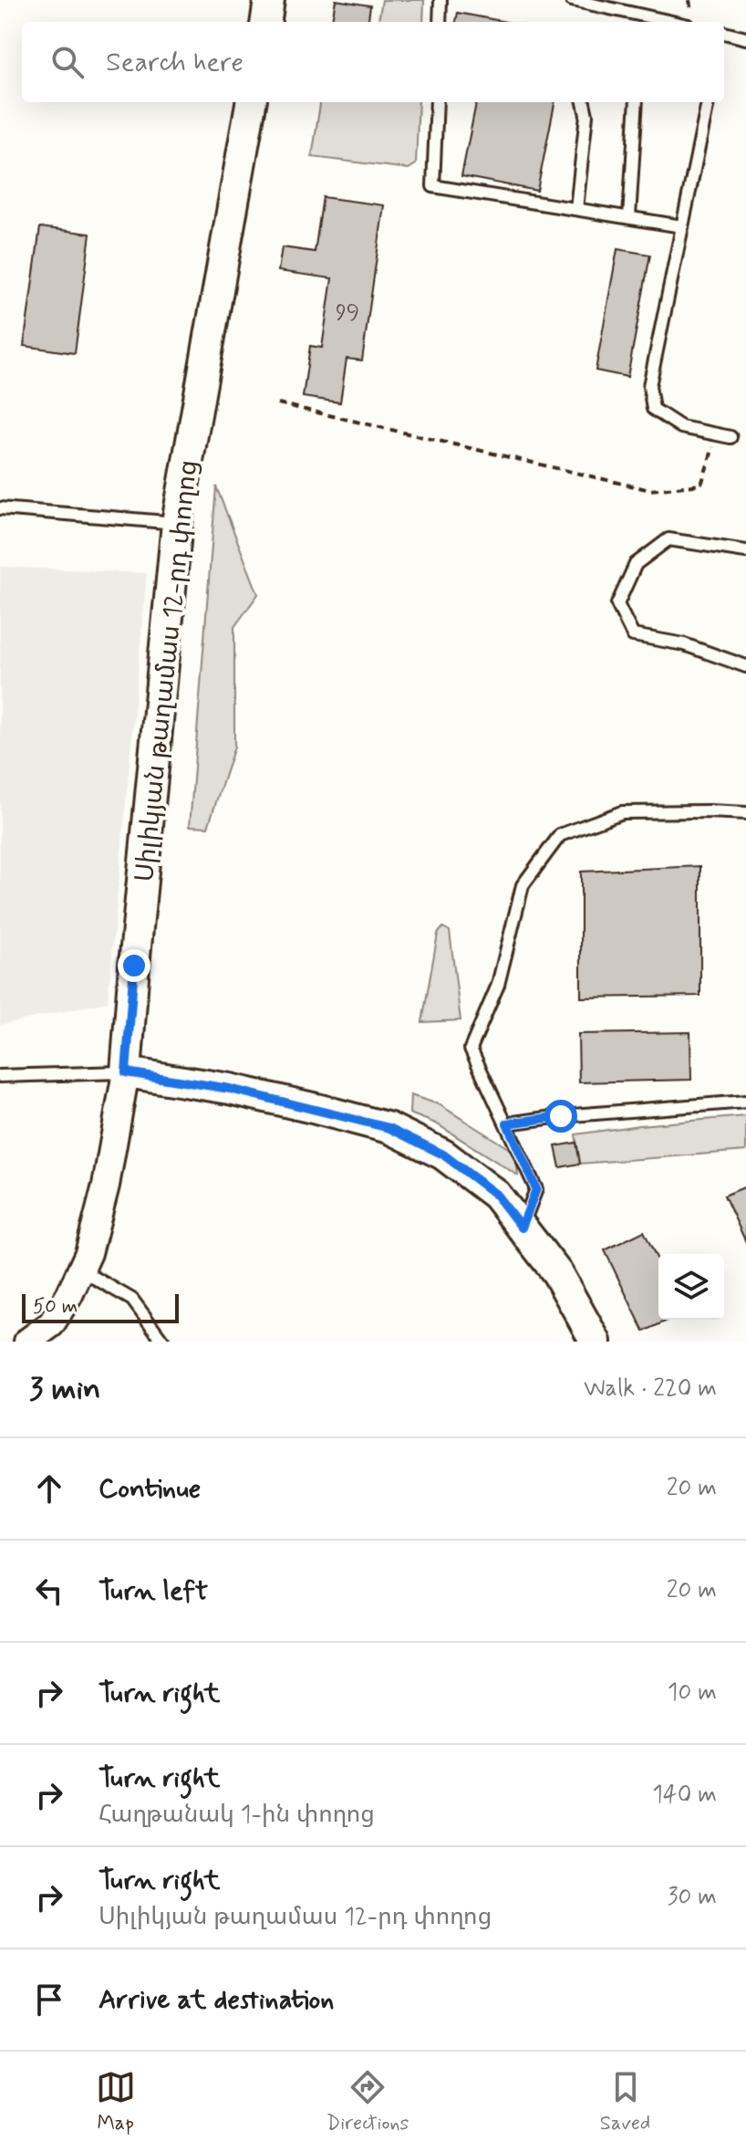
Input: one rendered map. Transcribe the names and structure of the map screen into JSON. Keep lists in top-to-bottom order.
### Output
{
  "streets": {
    "main road": ["Սիլիկյան թաղամաս 12-րդ փողոց"]
  },
  "house_numbers": ["99"],
  "scale_bar": "50 m",
  "page": {
    "search": "Search here",
    "scale": "50 m",
    "heading": ["3 min", "Walk · 220 m"],
    "list": [
      ["Continue", "20 m"],
      ["Turn left", "20 m"],
      ["Turn right", "10 m"],
      ["Turn right", "Հաղթանակ 1-ին փողոց", "140 m"],
      ["Turn right", "Սիլիկյան թաղամաս 12-րդ փողոց", "30 m"],
      "Arrive at destination"
    ],
    "nav": ["Map", "Directions", "Saved"]
  }
}
